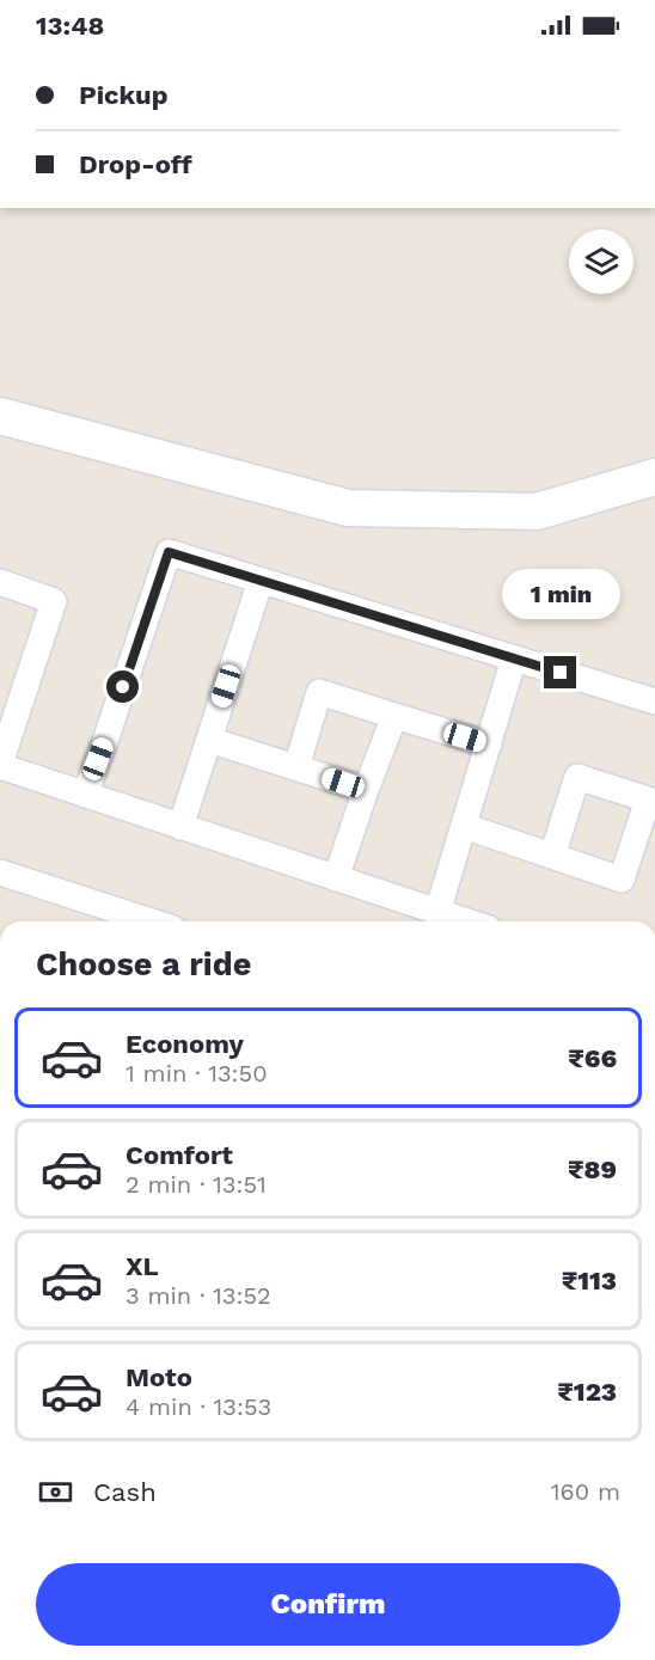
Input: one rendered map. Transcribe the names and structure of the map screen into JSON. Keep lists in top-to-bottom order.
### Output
{
  "page": {
    "status": "13:48",
    "banner": ["Pickup", "Drop-off"],
    "bubble": "1 min",
    "heading": "Choose a ride",
    "list": [
      {
        "name": "Economy",
        "note": "1 min · 13:50",
        "value": "₹66"
      },
      {
        "name": "Comfort",
        "note": "2 min · 13:51",
        "value": "₹89"
      },
      {
        "name": "XL",
        "note": "3 min · 13:52",
        "value": "₹113"
      },
      {
        "name": "Moto",
        "note": "4 min · 13:53",
        "value": "₹123"
      }
    ],
    "pay": ["Cash", "160 m"],
    "buttons": "Confirm"
  }
}
